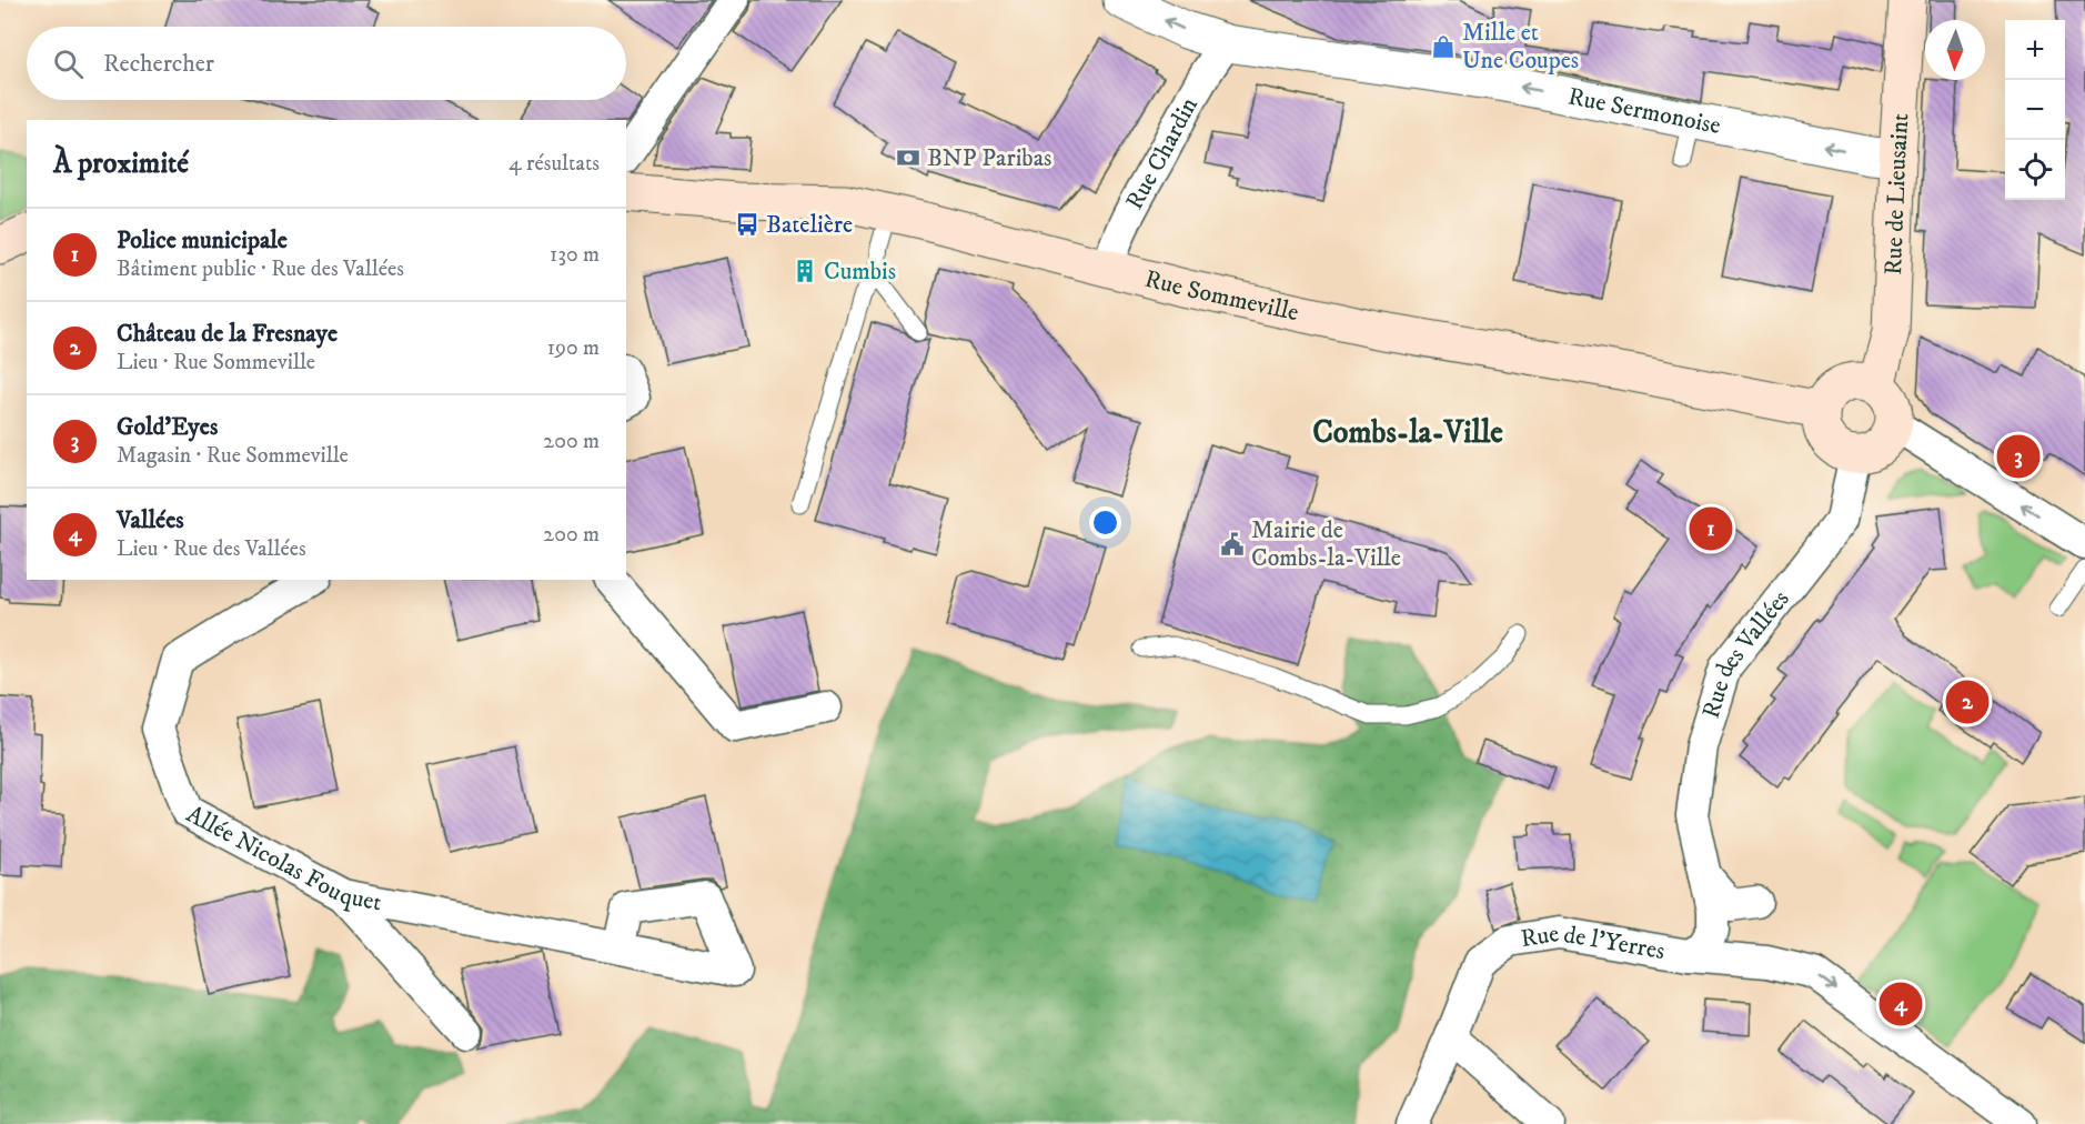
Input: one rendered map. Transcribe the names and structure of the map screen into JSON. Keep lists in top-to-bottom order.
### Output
{
  "streets": {
    "main road": ["Rue de Lieusaint", "Rue Sommeville"],
    "street": [
      "Rue Sermonoise",
      "Rue Chardin",
      "Rue des Vallées",
      "Allée Nicolas Fouquet",
      "Rue de l'Yerres"
    ]
  },
  "crossings": [
    ["Rue Sermonoise", "Rue Chardin"],
    ["Rue Sermonoise", "Rue de Lieusaint"],
    ["Rue Chardin", "Rue Sommeville"],
    ["Rue de Lieusaint", "Rue Sommeville"],
    ["Rue de Lieusaint", "Rue des Vallées"],
    ["Rue Sommeville", "Rue des Vallées"],
    ["Rue des Vallées", "Rue de l'Yerres"]
  ],
  "one_way": ["Rue Sermonoise", "Rue de l'Yerres"],
  "districts": ["Combs-la-Ville"],
  "places": {
    "shop": ["Mille et Une Coupes"],
    "bank": ["BNP Paribas"],
    "bus stop": ["Batelière"],
    "building": ["Cumbis"],
    "public building": ["Mairie de Combs-la-Ville"]
  },
  "north": "bottom",
  "page": {
    "map_buttons": ["+", "−"],
    "search": "Rechercher",
    "heading": ["À proximité", "4 résultats"],
    "list": [
      {
        "mark": "1",
        "name": "Police municipale",
        "note": "Bâtiment public · Rue des Vallées",
        "value": "130 m"
      },
      {
        "mark": "2",
        "name": "Château de la Fresnaye",
        "note": "Lieu · Rue Sommeville",
        "value": "190 m"
      },
      {
        "mark": "3",
        "name": "Gold'Eyes",
        "note": "Magasin · Rue Sommeville",
        "value": "200 m"
      },
      {
        "mark": "4",
        "name": "Vallées",
        "note": "Lieu · Rue des Vallées",
        "value": "200 m"
      }
    ],
    "pins": [
      "3",
      "1",
      "2",
      "4"
    ]
  }
}
